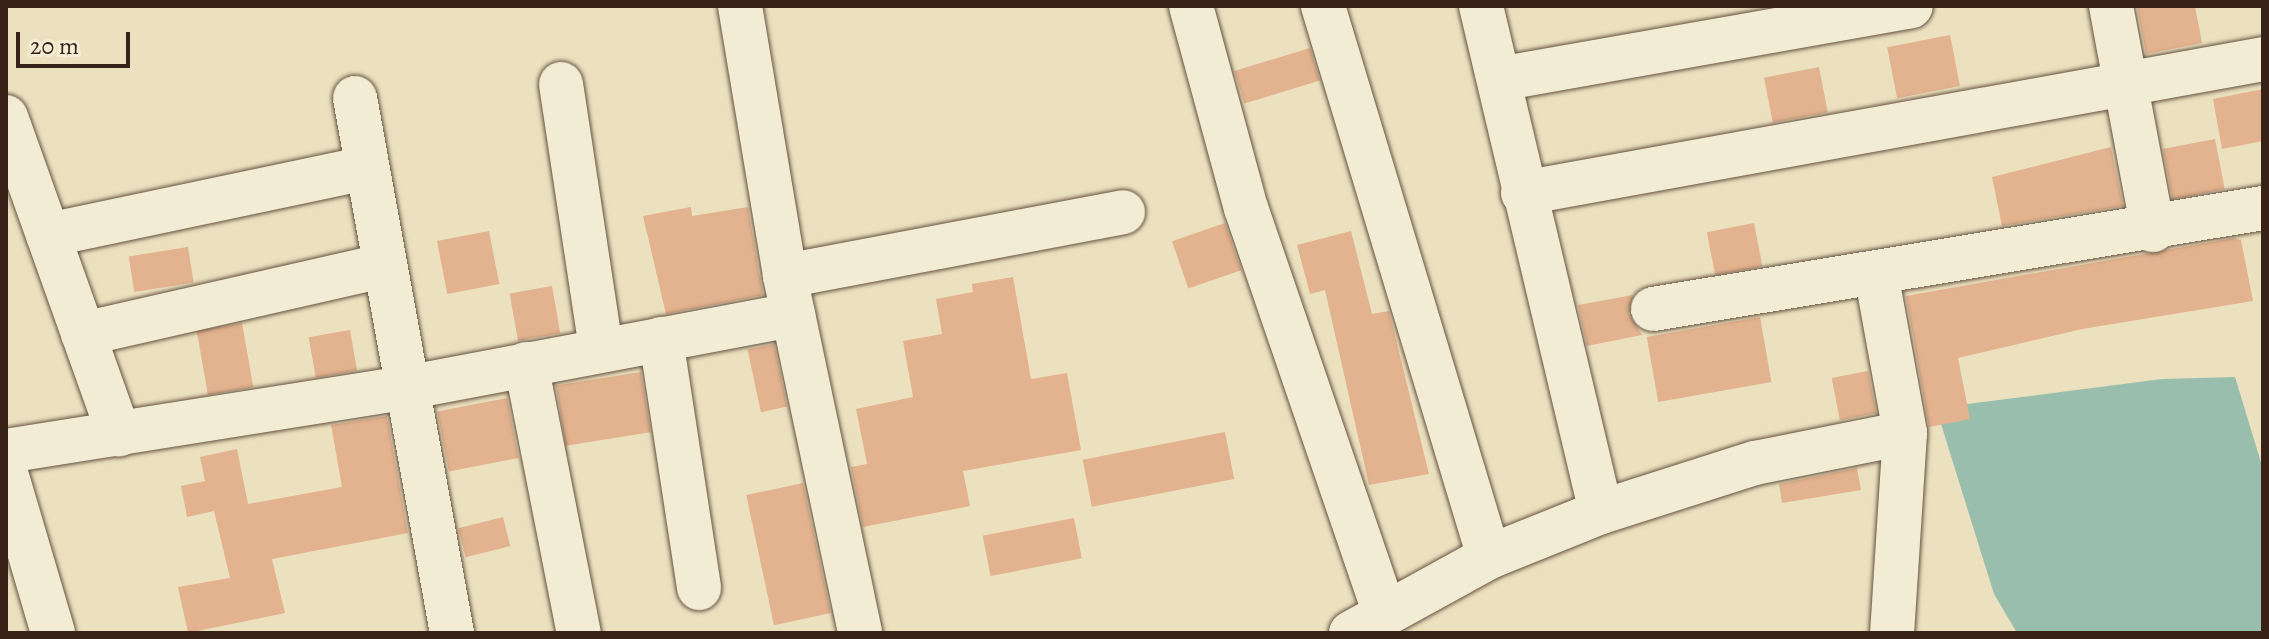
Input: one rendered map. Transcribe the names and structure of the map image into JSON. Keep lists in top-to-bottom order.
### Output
{
  "scale_bar": "20 m"
}
